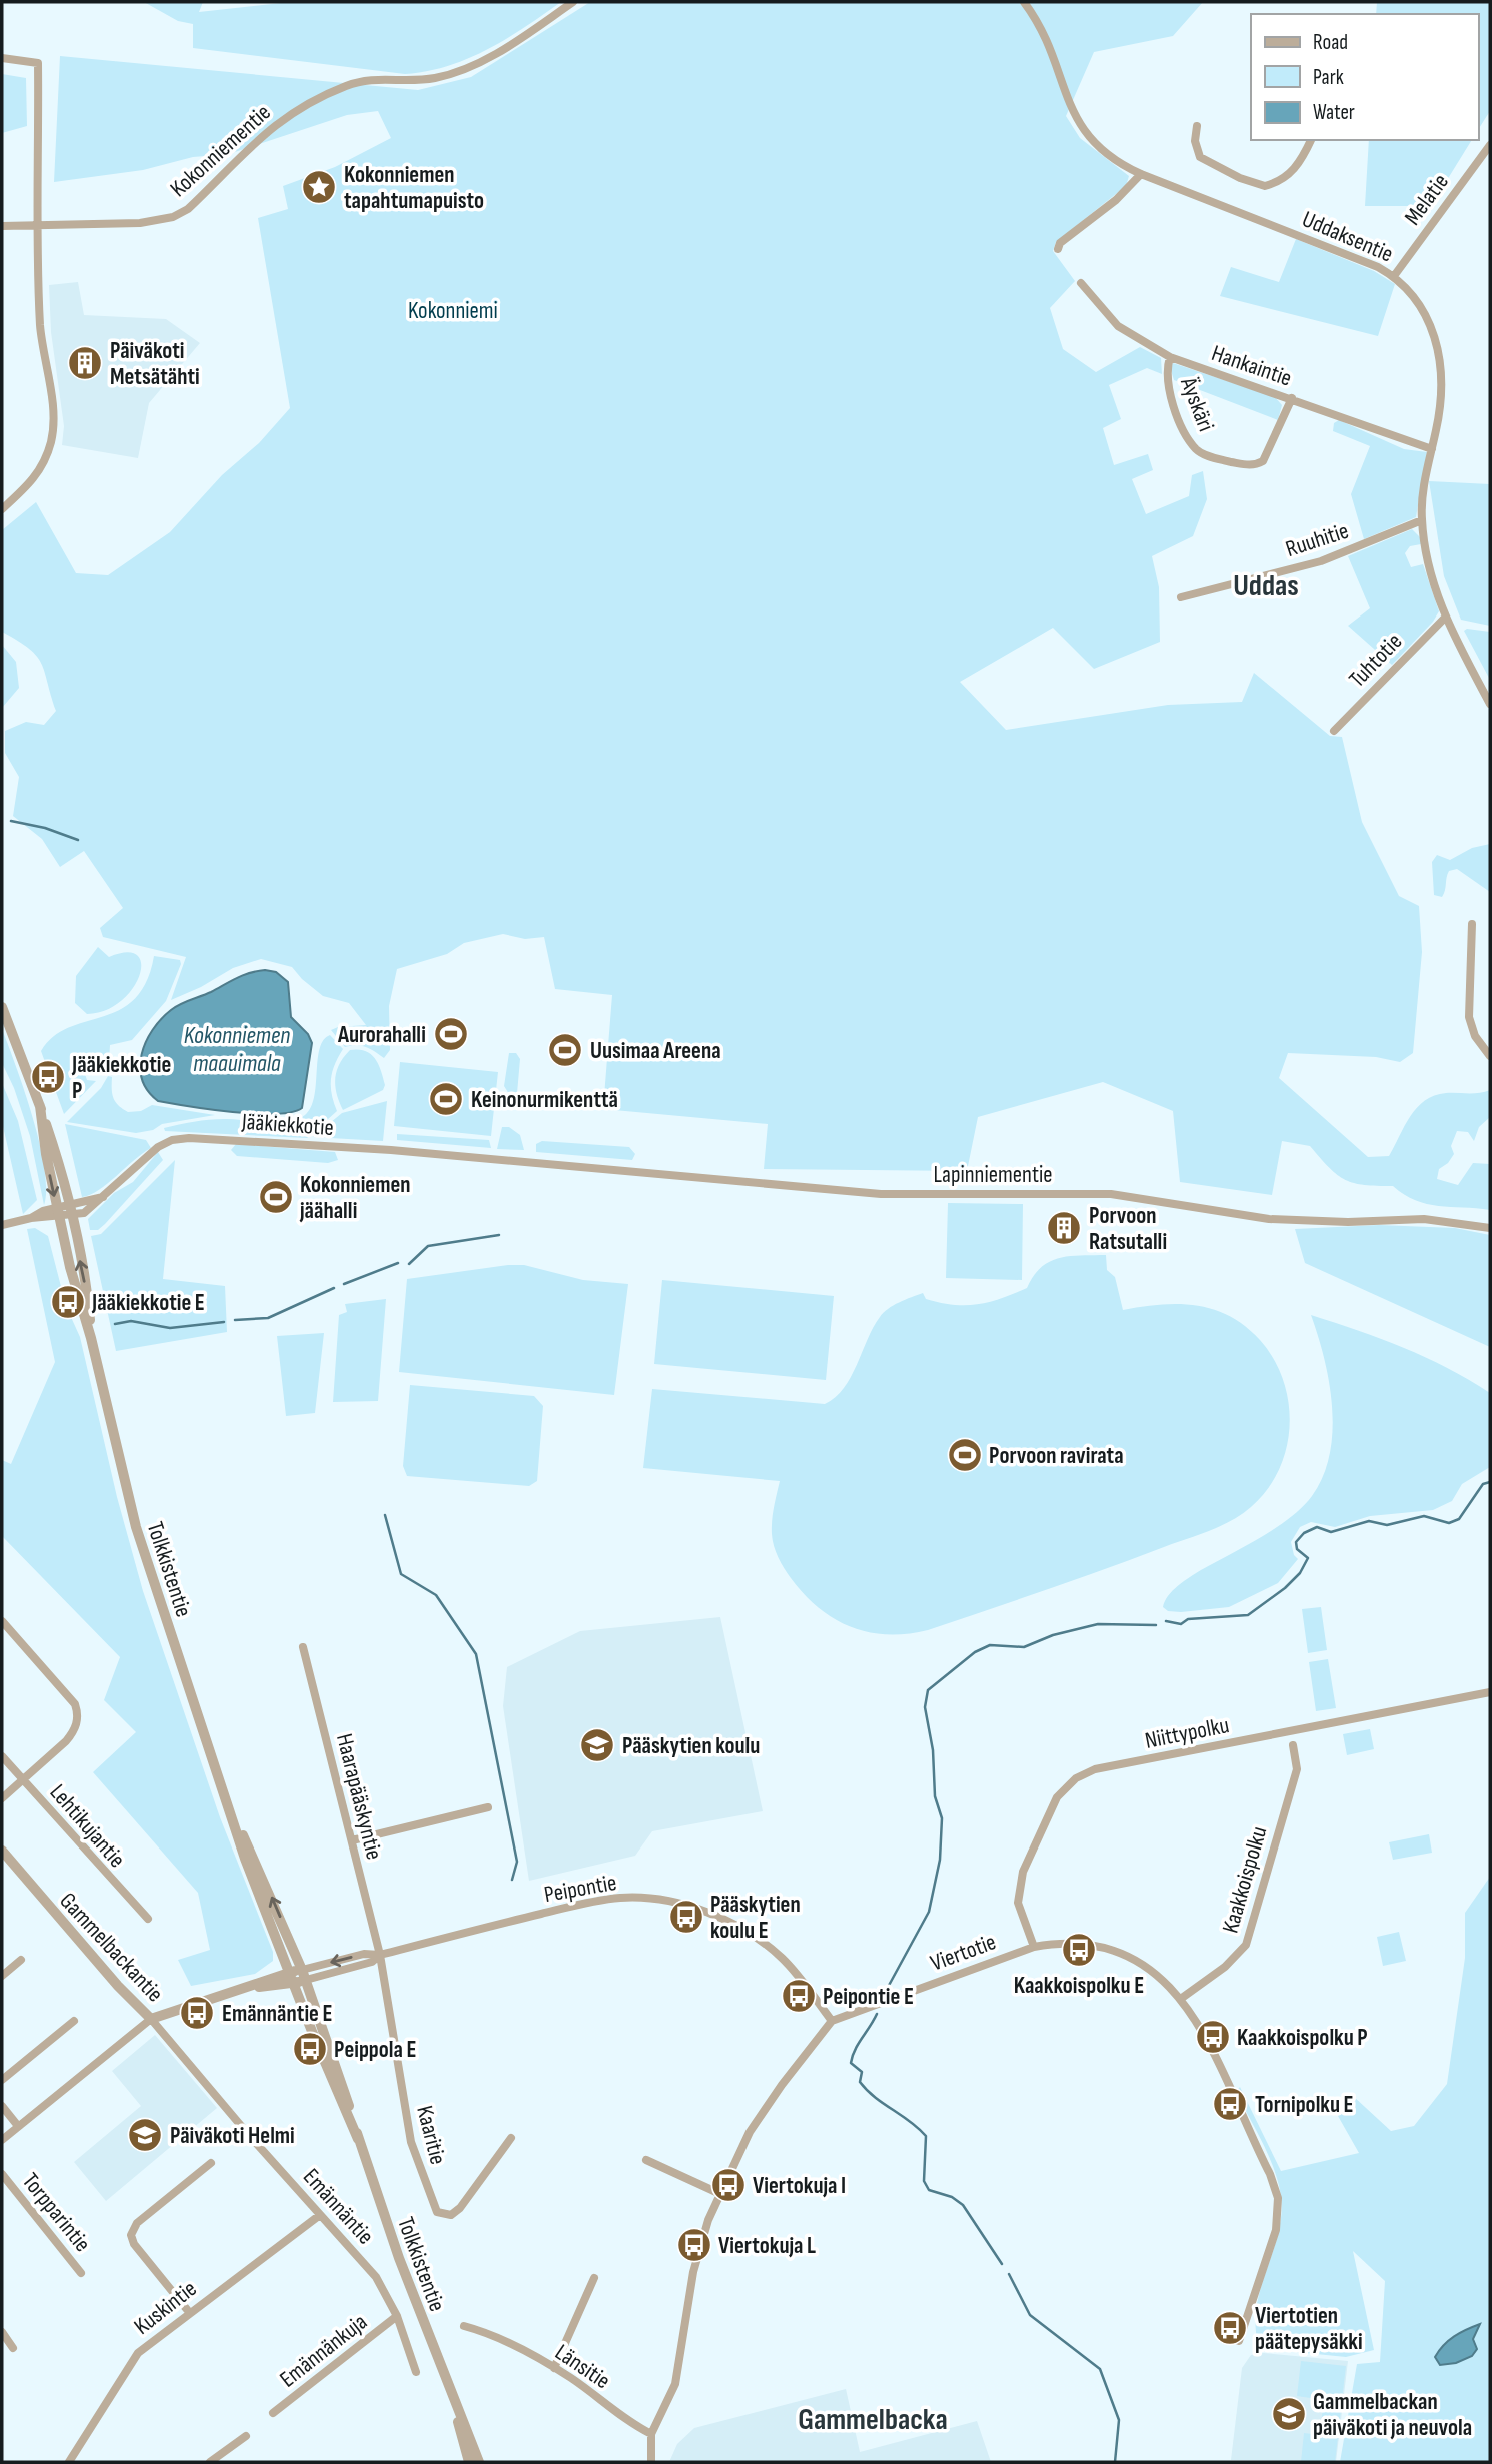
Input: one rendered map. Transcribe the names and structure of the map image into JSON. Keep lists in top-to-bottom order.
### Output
{
  "streets": {
    "street": [
      "Kokonniementie",
      "Melatie",
      "Uddaksentie",
      "Hankaintie",
      "Äyskäri",
      "Ruuhitie",
      "Tuhtotie",
      "Jääkiekkotie",
      "Lapinniementie",
      "Tolkkistentie",
      "Niittypolku",
      "Haarapääskyntie",
      "Lehtikujantie",
      "Kaakkoispolku",
      "Peipontie",
      "Gammelbackantie",
      "Viertotie",
      "Kaaritie",
      "Emännäntie",
      "Torpparintie",
      "Kuskintie",
      "Emännänkuja",
      "Länsitie"
    ]
  },
  "crossings": [
    ["Melatie", "Uddaksentie"],
    ["Uddaksentie", "Hankaintie"],
    ["Uddaksentie", "Ruuhitie"],
    ["Uddaksentie", "Tuhtotie"],
    ["Hankaintie", "Äyskäri"],
    ["Jääkiekkotie", "Lapinniementie"],
    ["Jääkiekkotie", "Tolkkistentie"],
    ["Tolkkistentie", "Peipontie"],
    ["Tolkkistentie", "Gammelbackantie"],
    ["Niittypolku", "Viertotie"],
    ["Haarapääskyntie", "Peipontie"],
    ["Haarapääskyntie", "Kaaritie"],
    ["Kaakkoispolku", "Viertotie"],
    ["Peipontie", "Gammelbackantie"],
    ["Peipontie", "Viertotie"],
    ["Peipontie", "Kaaritie"],
    ["Gammelbackantie", "Emännäntie"],
    ["Emännäntie", "Kuskintie"],
    ["Emännäntie", "Emännänkuja"]
  ],
  "districts": ["Uddas", "Gammelbacka"],
  "water": ["Kokonniemen maauimala"],
  "parks": ["Kokonniemi"],
  "places": {
    "place": ["Kokonniemen tapahtumapuisto"],
    "building": ["Päiväkoti Metsätähti", "Porvoon Ratsutalli"],
    "sports": [
      "Aurorahalli",
      "Uusimaa Areena",
      "Keinonurmikenttä",
      "Kokonniemen jäähalli",
      "Porvoon ravirata"
    ],
    "bus stop": [
      "Jääkiekkotie P",
      "Jääkiekkotie E",
      "Pääskytien koulu E",
      "Kaakkoispolku E",
      "Peipontie E",
      "Emännäntie E",
      "Kaakkoispolku P",
      "Peippola E",
      "Tornipolku E",
      "Viertokuja I",
      "Viertokuja L",
      "Viertotien päätepysäkki"
    ],
    "school or university": ["Pääskytien koulu", "Päiväkoti Helmi", "Gammelbackan päiväkoti ja neuvola"]
  },
  "legend": ["Road", "Park", "Water"]
}
